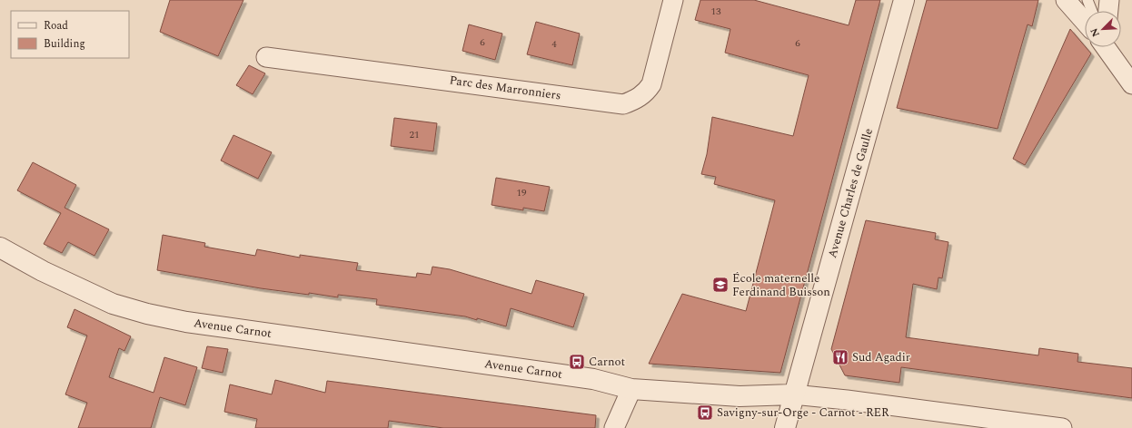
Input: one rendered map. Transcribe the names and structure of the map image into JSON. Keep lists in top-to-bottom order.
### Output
{
  "streets": {
    "street": ["Parc des Marronniers", "Avenue Charles de Gaulle", "Avenue Carnot"]
  },
  "crossings": [
    ["Avenue Charles de Gaulle", "Avenue Carnot"]
  ],
  "places": {
    "school or university": ["École maternelle Ferdinand Buisson"],
    "restaurant": ["Sud Agadir"],
    "bus stop": ["Carnot", "Savigny-sur-Orge - Carnot - RER"]
  },
  "house_numbers": [
    "13",
    "6",
    "6",
    "4",
    "21",
    "19"
  ],
  "legend": ["Road", "Building"],
  "north": "bottom left"
}
